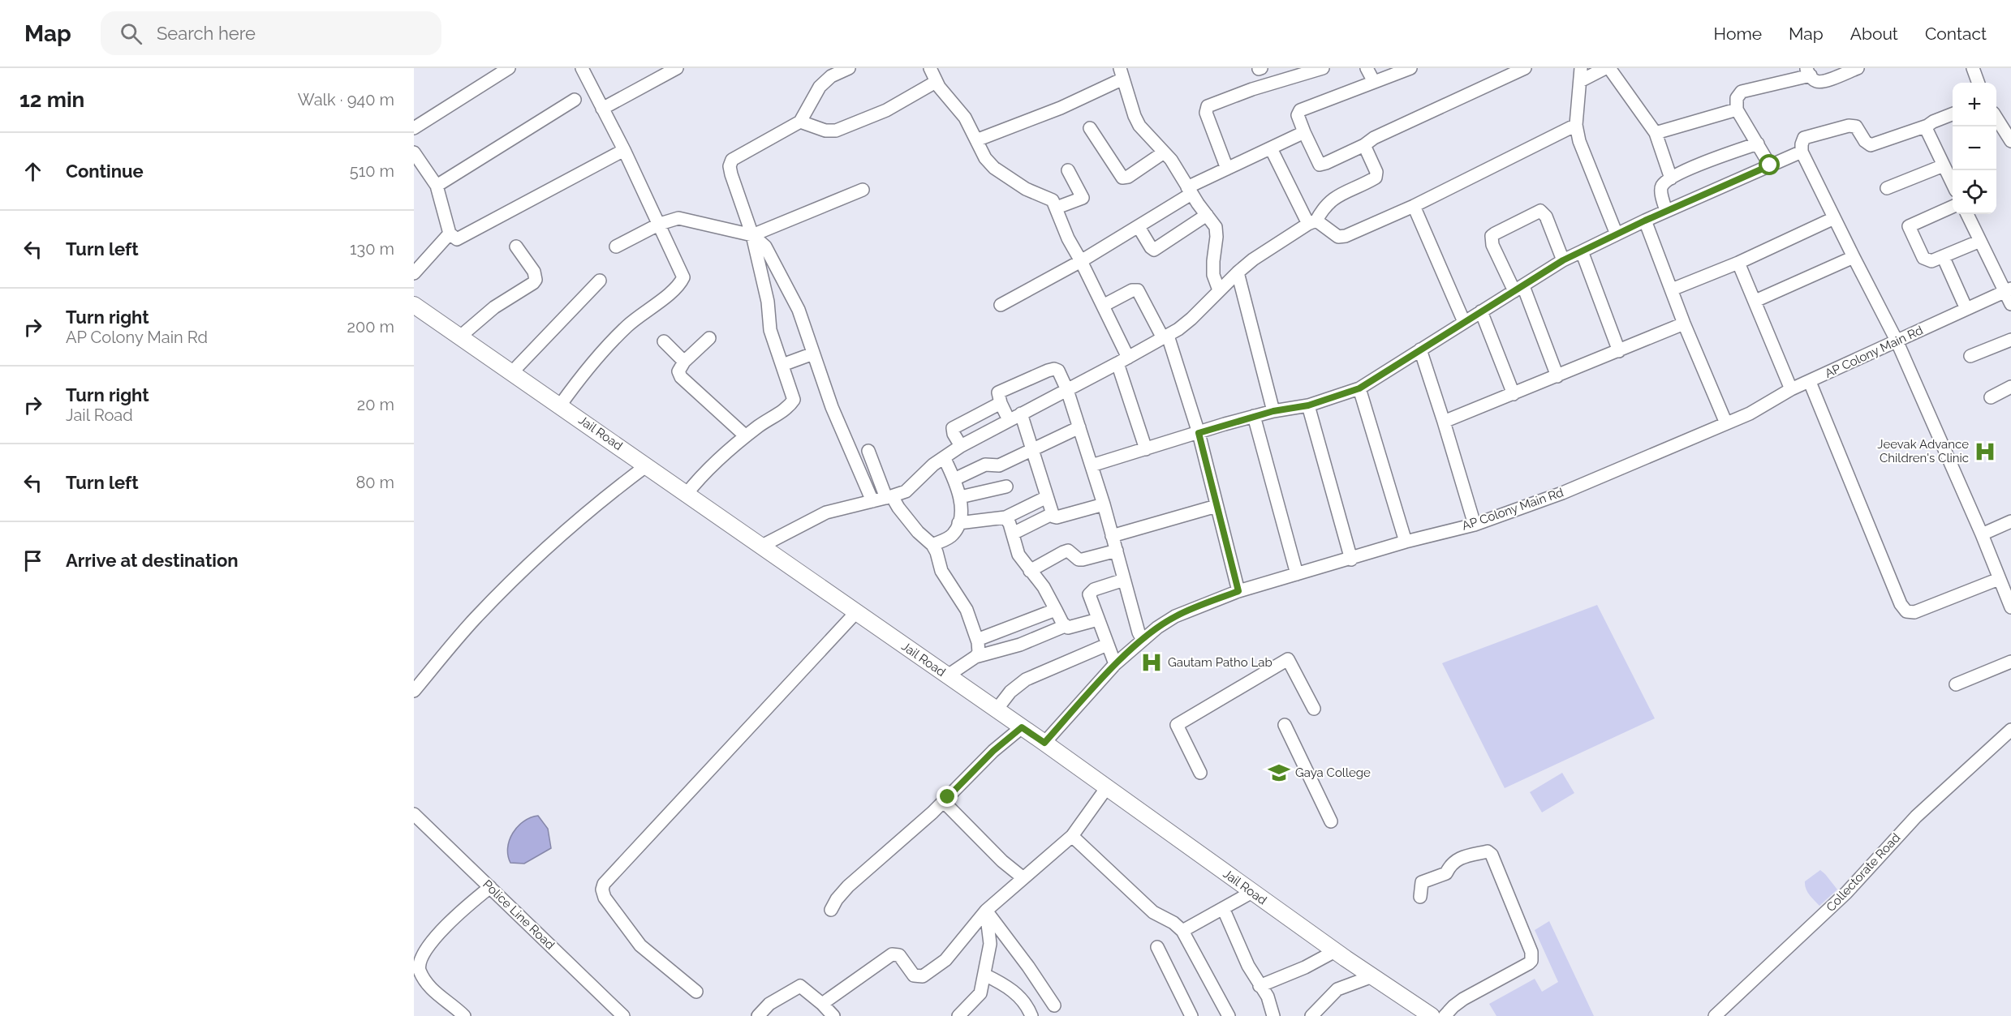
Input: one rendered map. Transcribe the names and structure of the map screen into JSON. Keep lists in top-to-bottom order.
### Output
{
  "streets": {
    "main road": ["Jail Road"],
    "street": ["AP Colony Main Rd", "Collectorate Road", "Police Line Road"]
  },
  "crossings": [
    ["AP Colony Main Rd", "Jail Road"]
  ],
  "places": {
    "hospital": ["Jeevak Advance Children's Clinic", "Gautam Patho Lab"],
    "school or university": ["Gaya College"]
  },
  "page": {
    "header": "Map",
    "search": "Search here",
    "nav": [
      "Home",
      "Map",
      "About",
      "Contact"
    ],
    "heading": ["12 min", "Walk · 940 m"],
    "map_buttons": ["+", "−"],
    "list": [
      ["Continue", "510 m"],
      ["Turn left", "130 m"],
      ["Turn right", "AP Colony Main Rd", "200 m"],
      ["Turn right", "Jail Road", "20 m"],
      ["Turn left", "80 m"],
      "Arrive at destination"
    ]
  }
}
